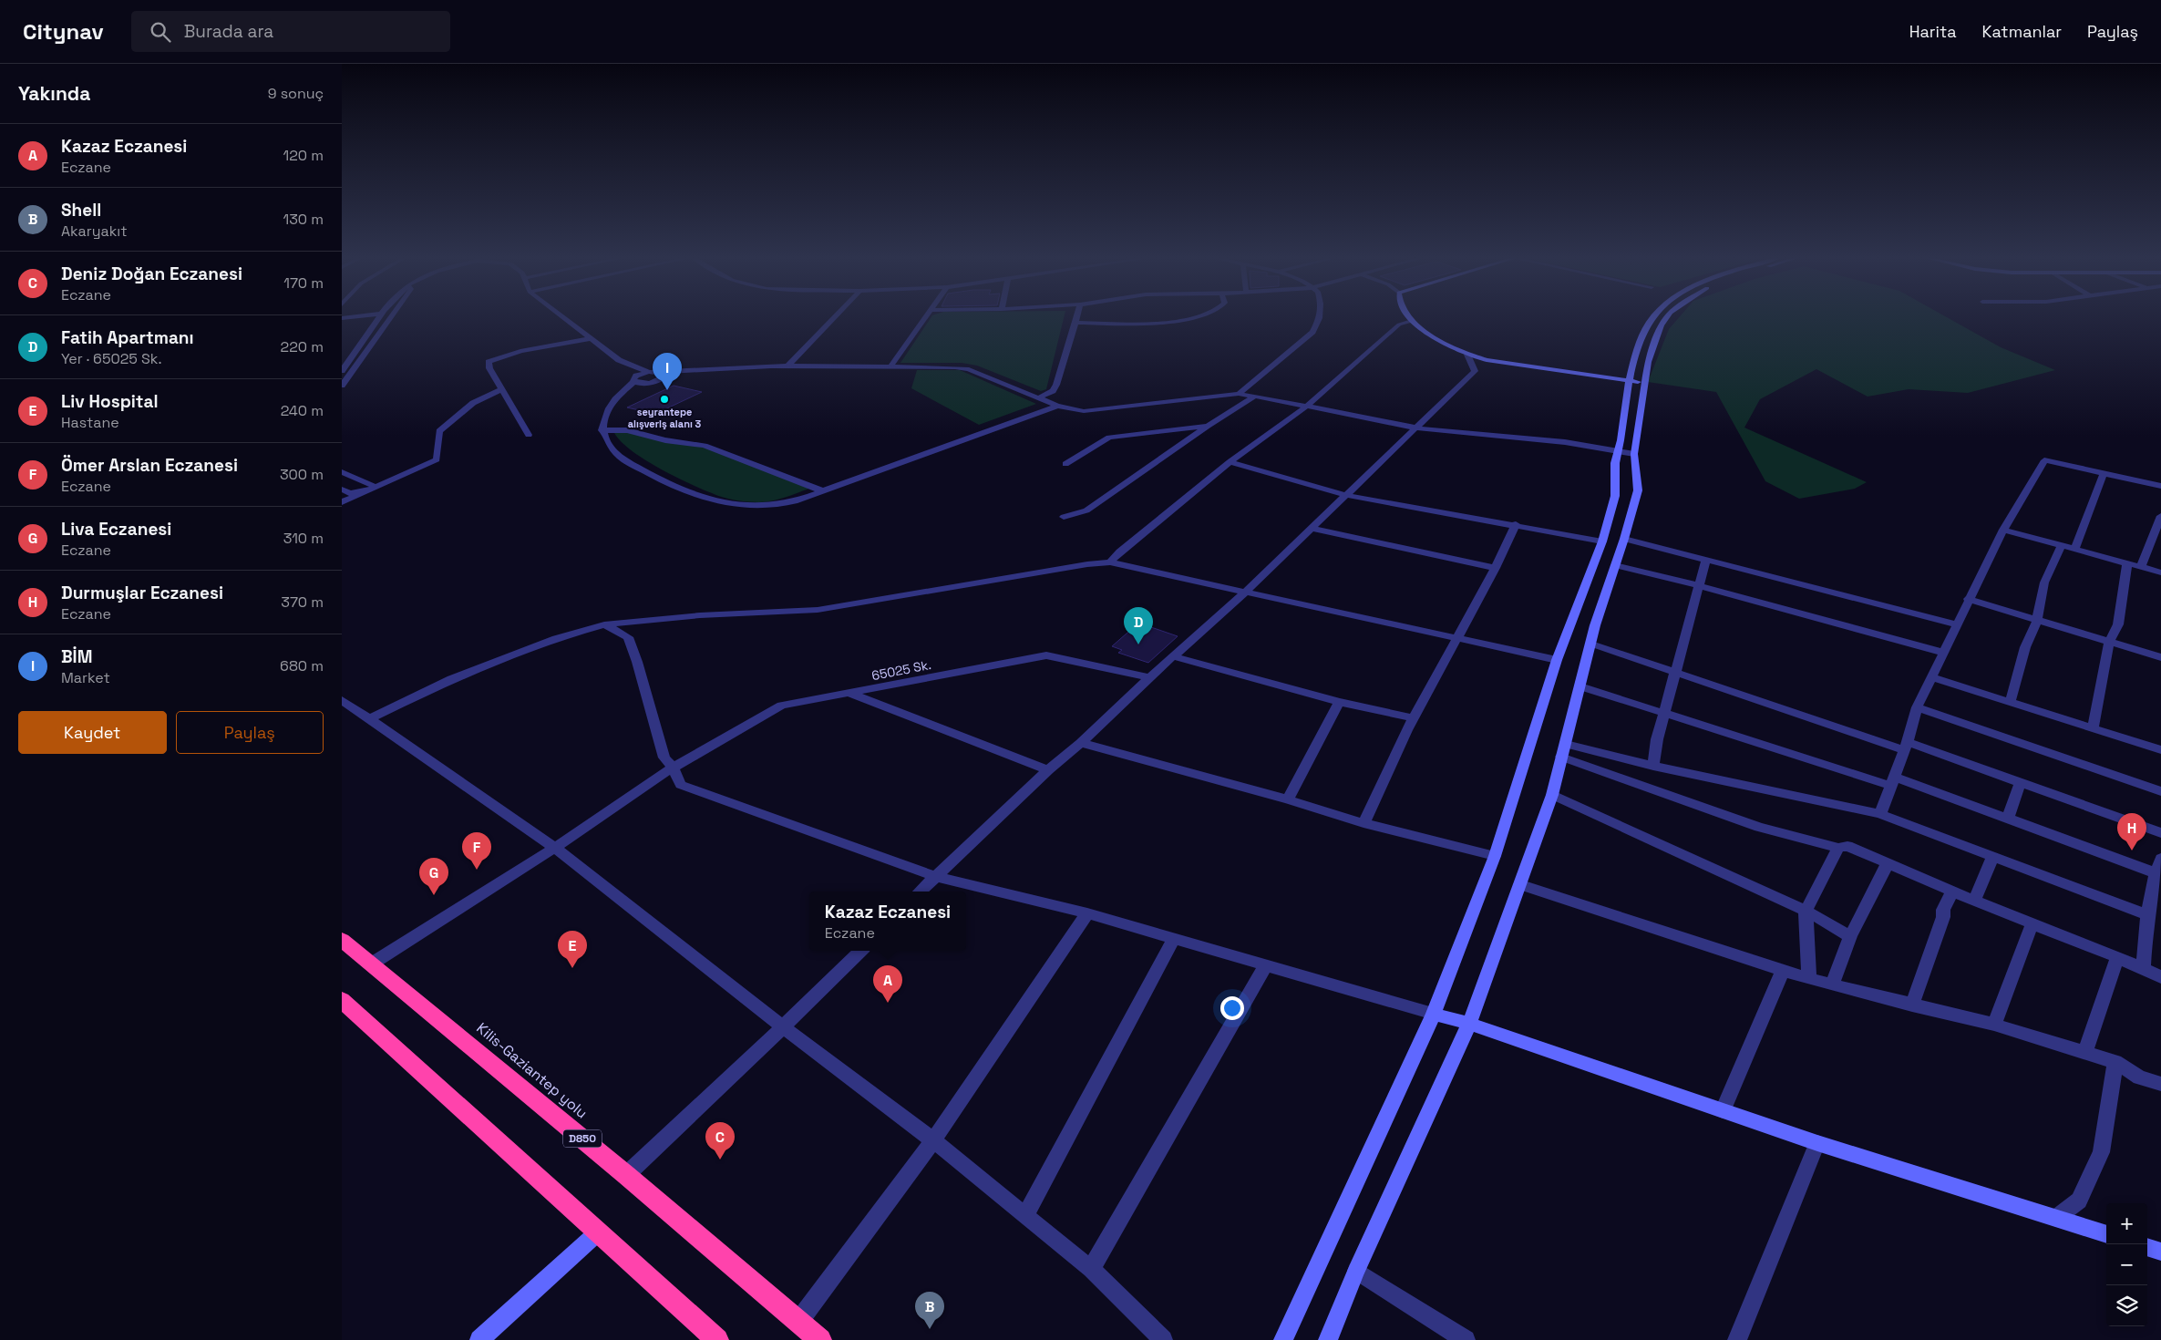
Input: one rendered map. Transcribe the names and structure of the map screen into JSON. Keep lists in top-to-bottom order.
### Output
{
  "streets": {
    "highway": ["Kilis-Gaziantep yolu", "D850"],
    "street": ["65025 Sk."]
  },
  "crossings": [
    ["65025 Sk.", "Kilis-Gaziantep yolu"]
  ],
  "places": ["seyrantepe alışveriş alanı 3"],
  "page": {
    "header": "Citynav",
    "search": "Burada ara",
    "nav": ["Harita", "Katmanlar", "Paylaş"],
    "heading": ["Yakında", "9 sonuç"],
    "list": [
      {
        "mark": "A",
        "name": "Kazaz Eczanesi",
        "note": "Eczane",
        "value": "120 m"
      },
      {
        "mark": "B",
        "name": "Shell",
        "note": "Akaryakıt",
        "value": "130 m"
      },
      {
        "mark": "C",
        "name": "Deniz Doğan Eczanesi",
        "note": "Eczane",
        "value": "170 m"
      },
      {
        "mark": "D",
        "name": "Fatih Apartmanı",
        "note": "Yer · 65025 Sk.",
        "value": "220 m"
      },
      {
        "mark": "E",
        "name": "Liv Hospital",
        "note": "Hastane",
        "value": "240 m"
      },
      {
        "mark": "F",
        "name": "Ömer Arslan Eczanesi",
        "note": "Eczane",
        "value": "300 m"
      },
      {
        "mark": "G",
        "name": "Liva Eczanesi",
        "note": "Eczane",
        "value": "310 m"
      },
      {
        "mark": "H",
        "name": "Durmuşlar Eczanesi",
        "note": "Eczane",
        "value": "370 m"
      },
      {
        "mark": "I",
        "name": "BİM",
        "note": "Market",
        "value": "680 m"
      }
    ],
    "pins": [
      "I",
      "D",
      "H",
      "F",
      "G",
      "E",
      "A",
      "C",
      "B"
    ],
    "buttons": ["Kaydet", "Paylaş"],
    "popup": ["Kazaz Eczanesi", "Eczane"],
    "map_buttons": ["+", "−"]
  }
}
